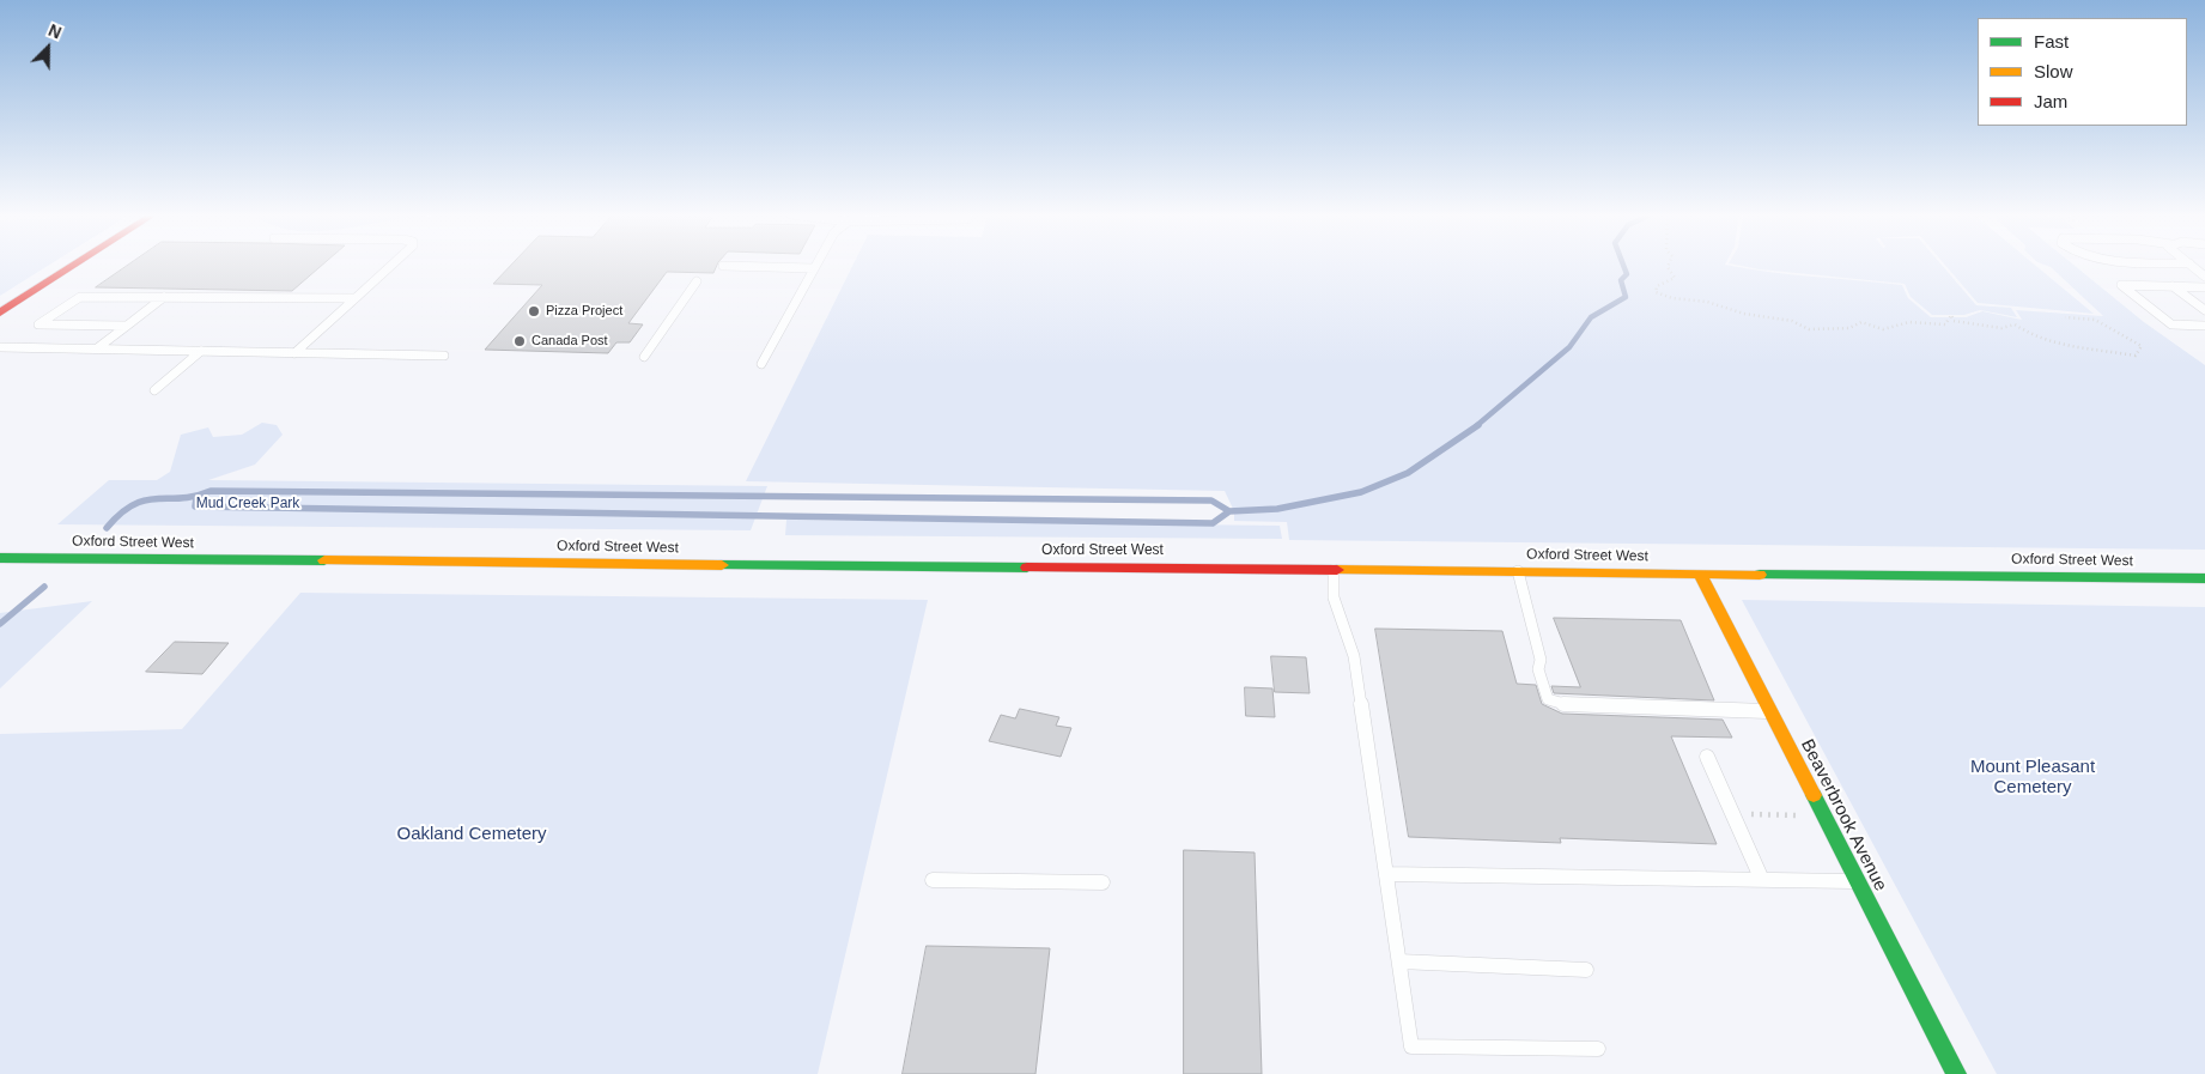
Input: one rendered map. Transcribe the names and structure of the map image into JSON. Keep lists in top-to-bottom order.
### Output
{
  "streets": {
    "main road": ["Oxford Street West", "Beaverbrook Avenue"]
  },
  "crossings": [
    ["Oxford Street West", "Beaverbrook Avenue"]
  ],
  "parks": ["Mud Creek Park", "Mount Pleasant Cemetery", "Oakland Cemetery"],
  "places": ["Pizza Project", "Canada Post"],
  "legend": ["Fast", "Slow", "Jam"],
  "north": "top right"
}
